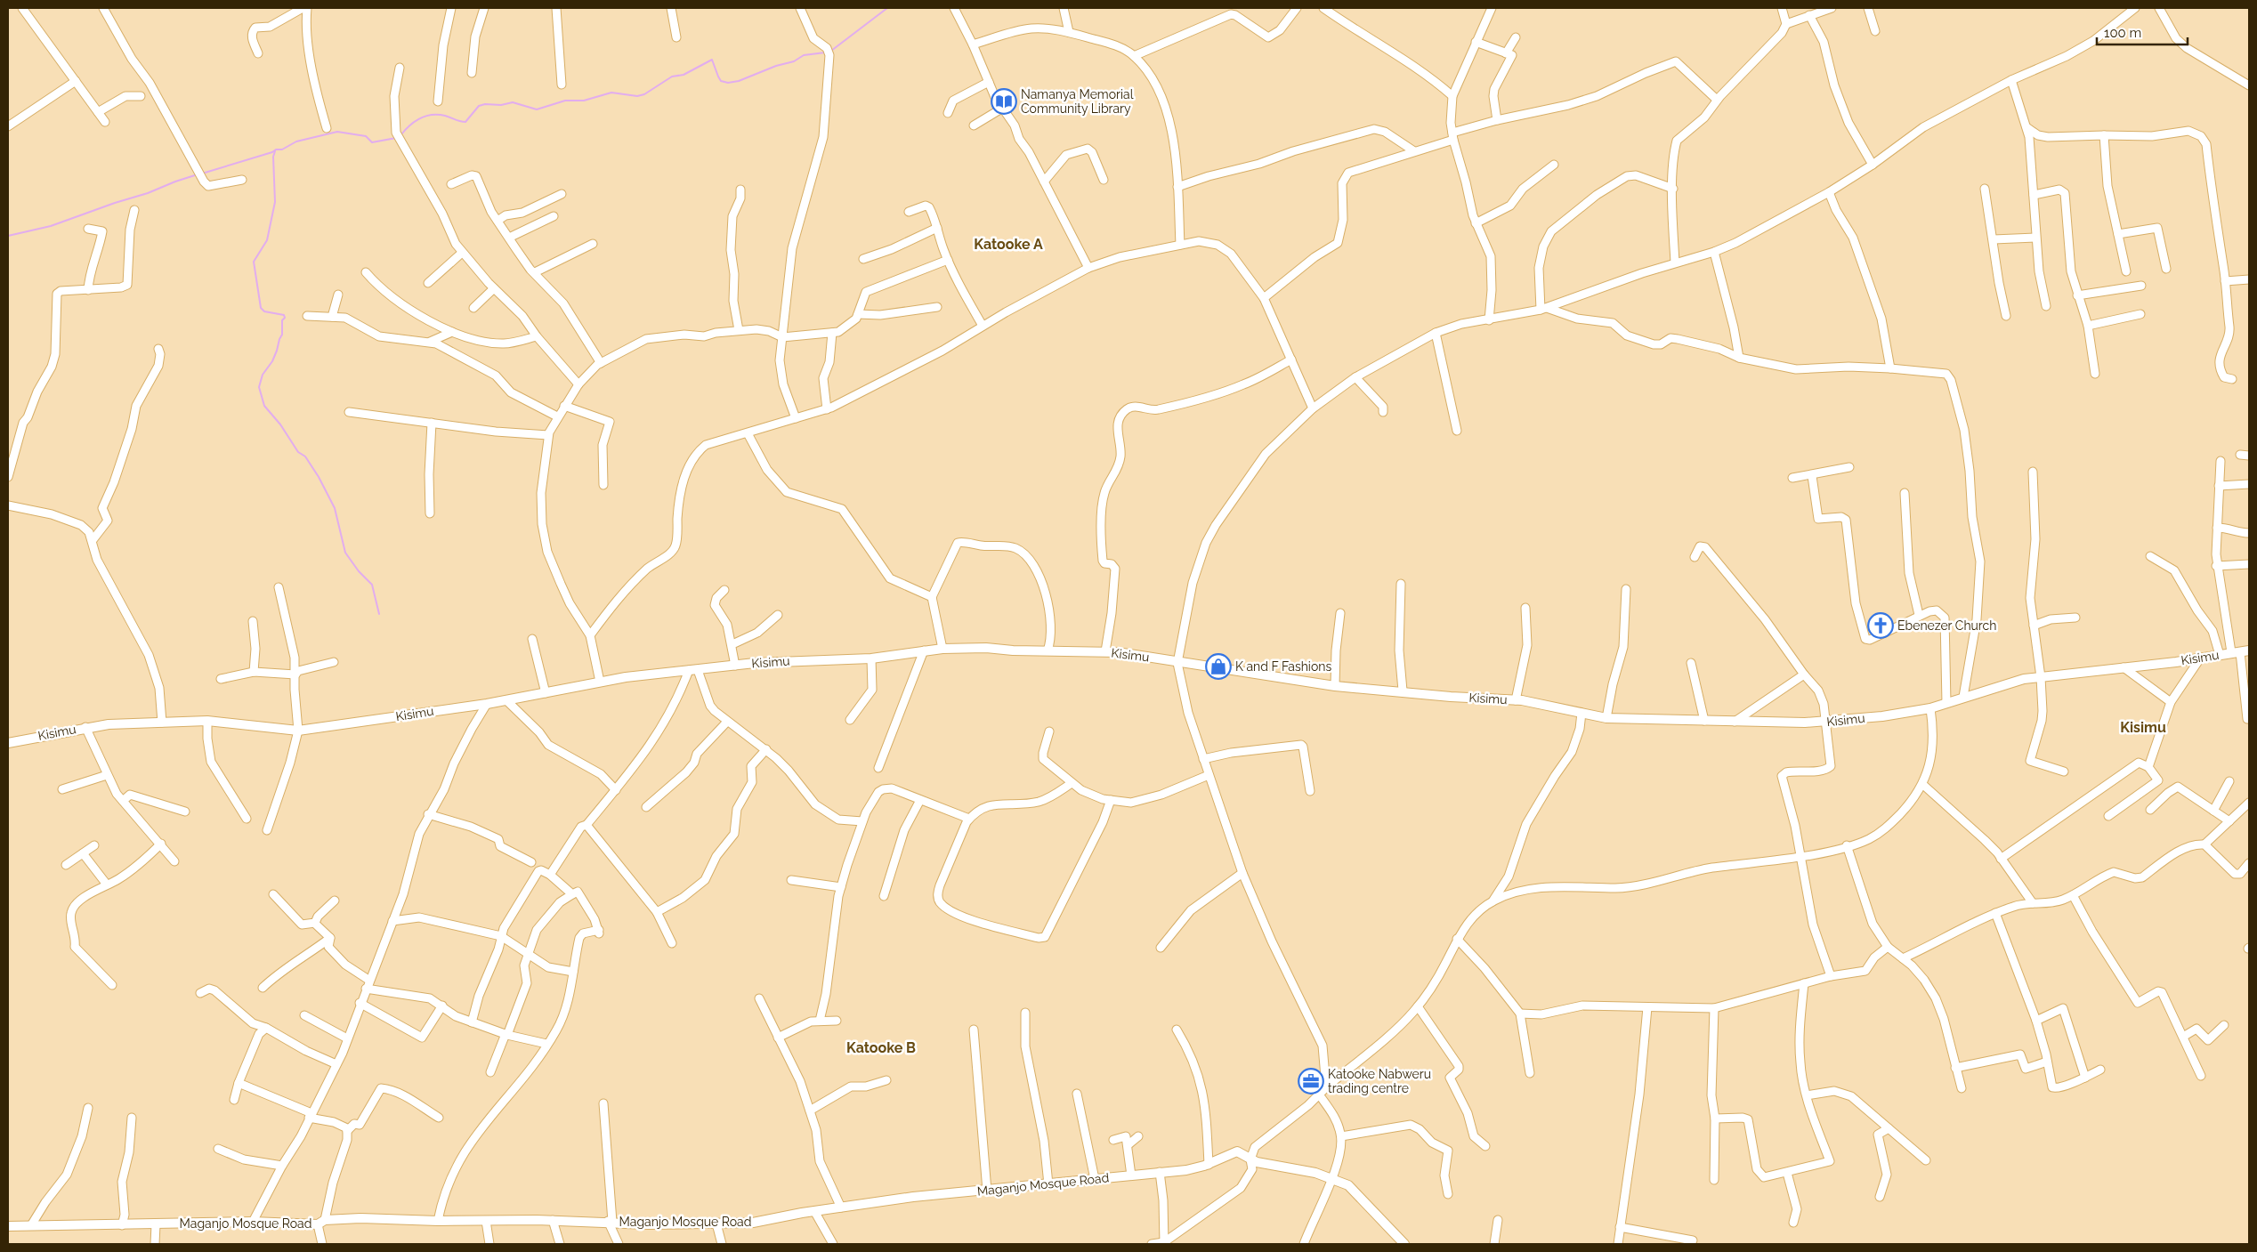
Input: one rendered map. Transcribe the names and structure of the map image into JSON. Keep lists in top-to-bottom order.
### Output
{
  "streets": {
    "street": ["Kisimu", "Maganjo Mosque Road"]
  },
  "districts": ["Katooke A", "Kisimu", "Katooke B"],
  "places": {
    "library": ["Namanya Memorial Community Library"],
    "church": ["Ebenezer Church"],
    "shop": ["K and F Fashions"],
    "office": ["Katooke Nabweru trading centre"]
  },
  "scale_bar": "100 m"
}
